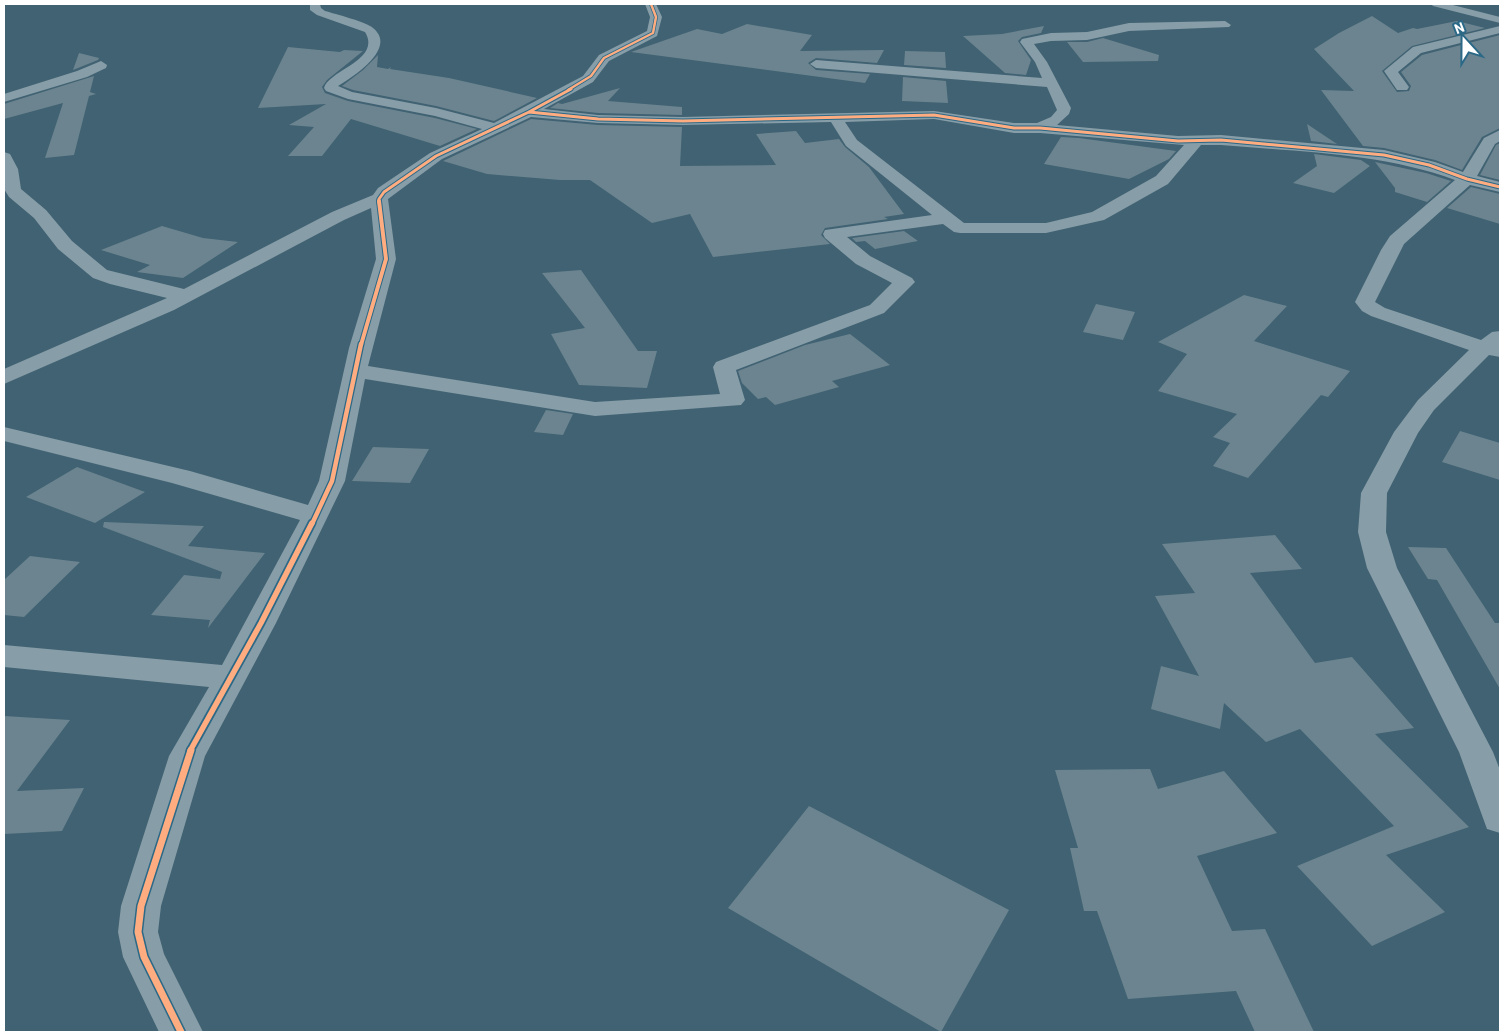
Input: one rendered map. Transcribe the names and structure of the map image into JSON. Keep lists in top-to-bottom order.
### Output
{
  "north": "top"
}
